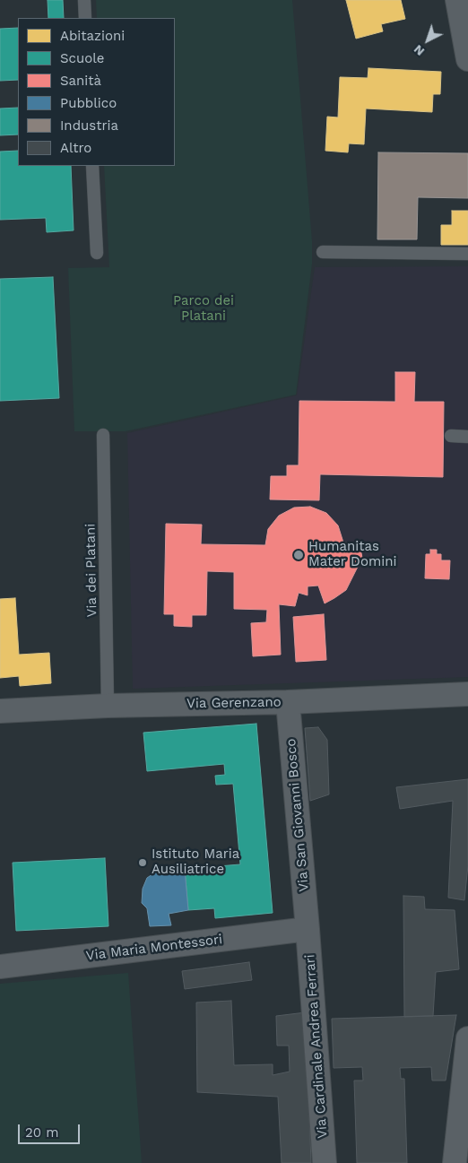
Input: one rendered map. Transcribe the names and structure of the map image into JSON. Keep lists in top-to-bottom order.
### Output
{
  "streets": {
    "street": [
      "Via Gerenzano",
      "Via San Giovanni Bosco",
      "Via Maria Montessori",
      "Via Cardinale Andrea Ferrari"
    ],
    "lane": ["Via dei Platani"]
  },
  "crossings": [
    ["Via dei Platani", "Via Gerenzano"],
    ["Via Gerenzano", "Via San Giovanni Bosco"],
    ["Via San Giovanni Bosco", "Via Maria Montessori"],
    ["Via San Giovanni Bosco", "Via Cardinale Andrea Ferrari"],
    ["Via Maria Montessori", "Via Cardinale Andrea Ferrari"]
  ],
  "parks": ["Parco dei Platani"],
  "places": ["Humanitas Mater Domini", "Istituto Maria Ausiliatrice"],
  "legend": [
    "Abitazioni",
    "Scuole",
    "Sanità",
    "Pubblico",
    "Industria",
    "Altro"
  ],
  "scale_bar": "20 m",
  "north": "bottom left"
}
